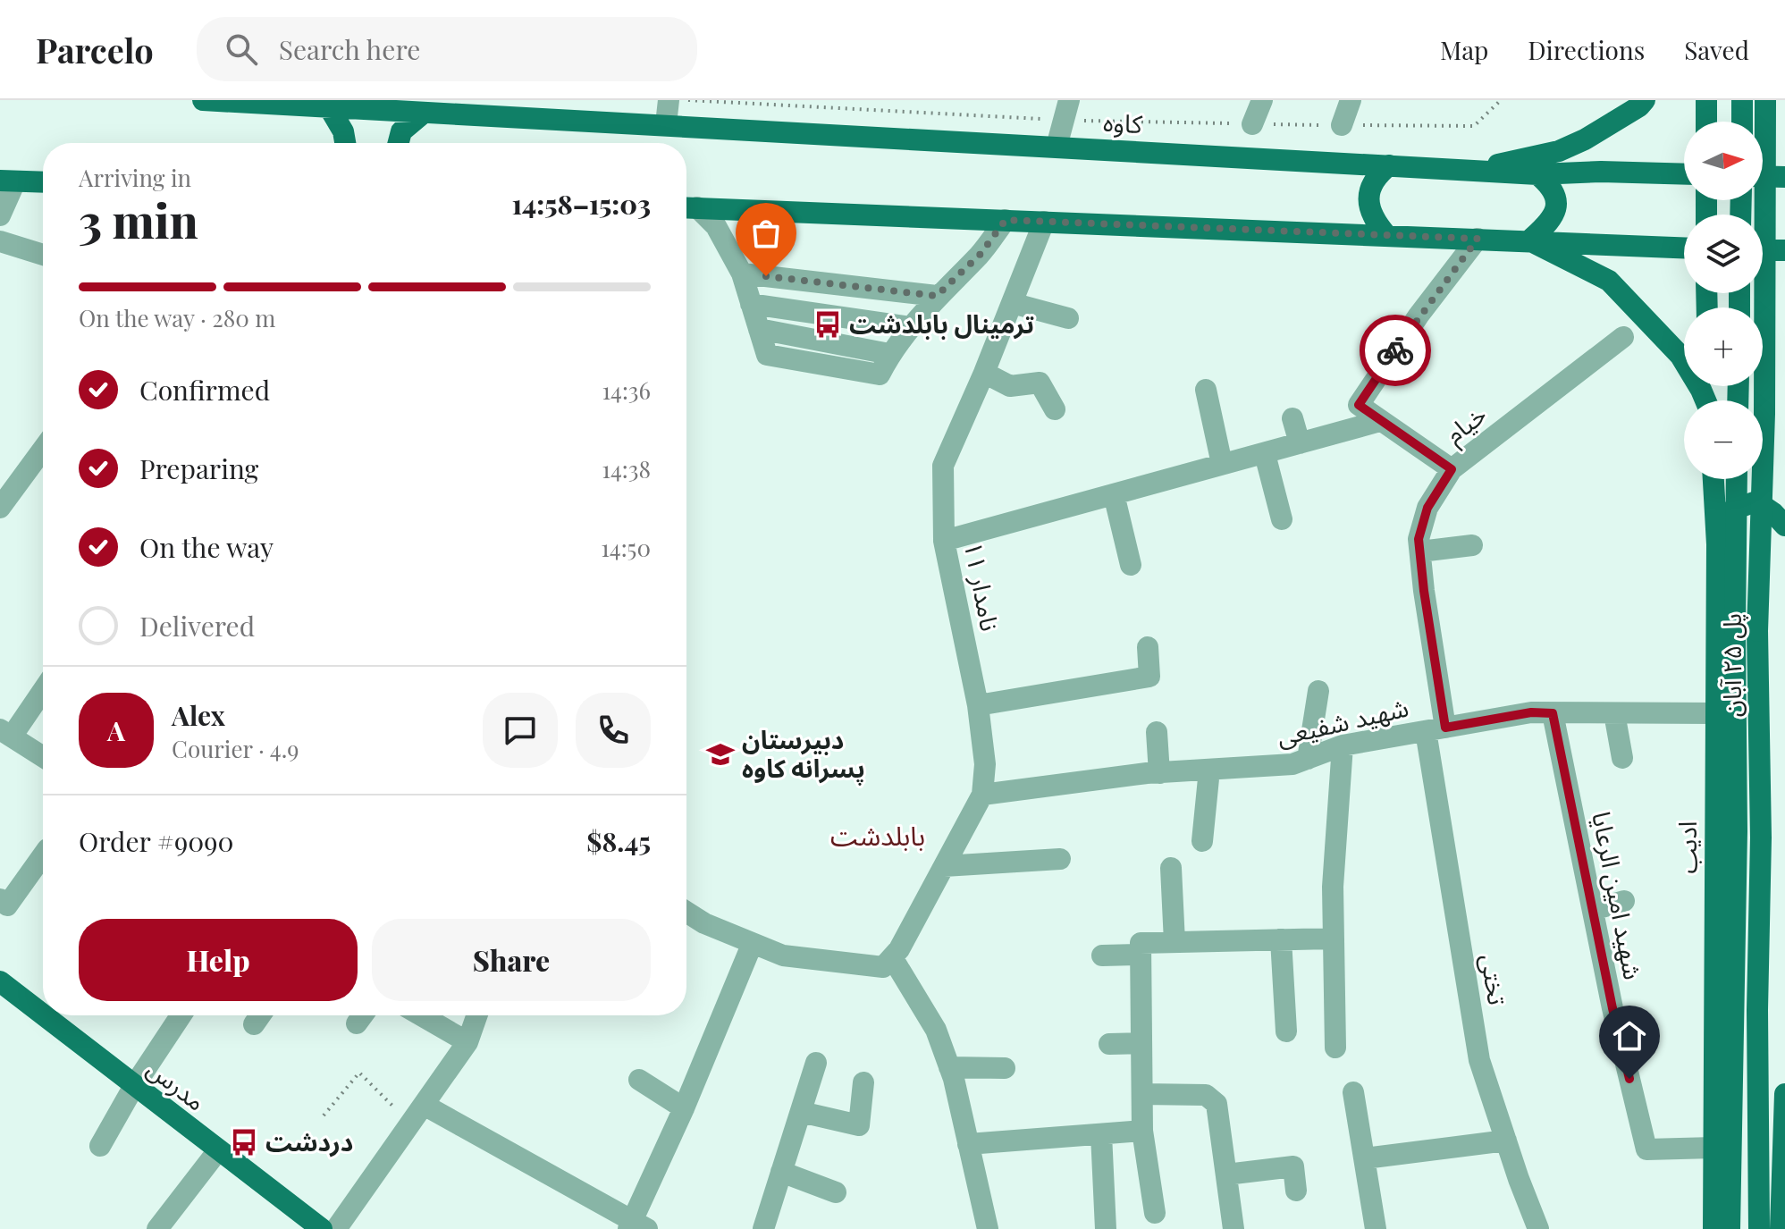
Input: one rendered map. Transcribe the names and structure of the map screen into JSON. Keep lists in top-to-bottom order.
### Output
{
  "streets": {
    "main road": [
      "کاوه",
      "پل ۲۵ آبان",
      "ادیب",
      "مدرس"
    ],
    "street": [
      "خیام",
      "۱۱ نامدار",
      "شهید شفیعی",
      "شهید امین الرعایا",
      "تختی"
    ]
  },
  "crossings": [
    ["خیام", "شهید شفیعی"],
    ["خیام", "تختی"],
    ["۱۱ نامدار", "شهید شفیعی"],
    ["پل ۲۵ آبان", "ادیب"],
    ["شهید شفیعی", "ادیب"],
    ["شهید شفیعی", "شهید امین الرعایا"],
    ["شهید شفیعی", "تختی"],
    ["ادیب", "شهید امین الرعایا"]
  ],
  "districts": ["بابلدشت"],
  "places": {
    "bus stop": ["ترمینال بابلدشت", "دردشت"],
    "school or university": ["دبیرستان پسرانه کاوه"]
  },
  "north": "right",
  "page": {
    "header": "Parcelo",
    "search": "Search here",
    "nav": ["Map", "Directions", "Saved"],
    "map_buttons": ["+", "−"],
    "heading": ["3 min", "Arriving in", "14:58–15:03"],
    "panel": [
      "Alex",
      "Courier · 4.9",
      "Order #9090",
      "$8.45"
    ],
    "bar": "On the way · 280 m",
    "list": [
      ["Confirmed", "14:36"],
      ["Preparing", "14:38"],
      ["On the way", "14:50"],
      "Delivered"
    ],
    "round": "A",
    "buttons": ["Help", "Share"]
  }
}
